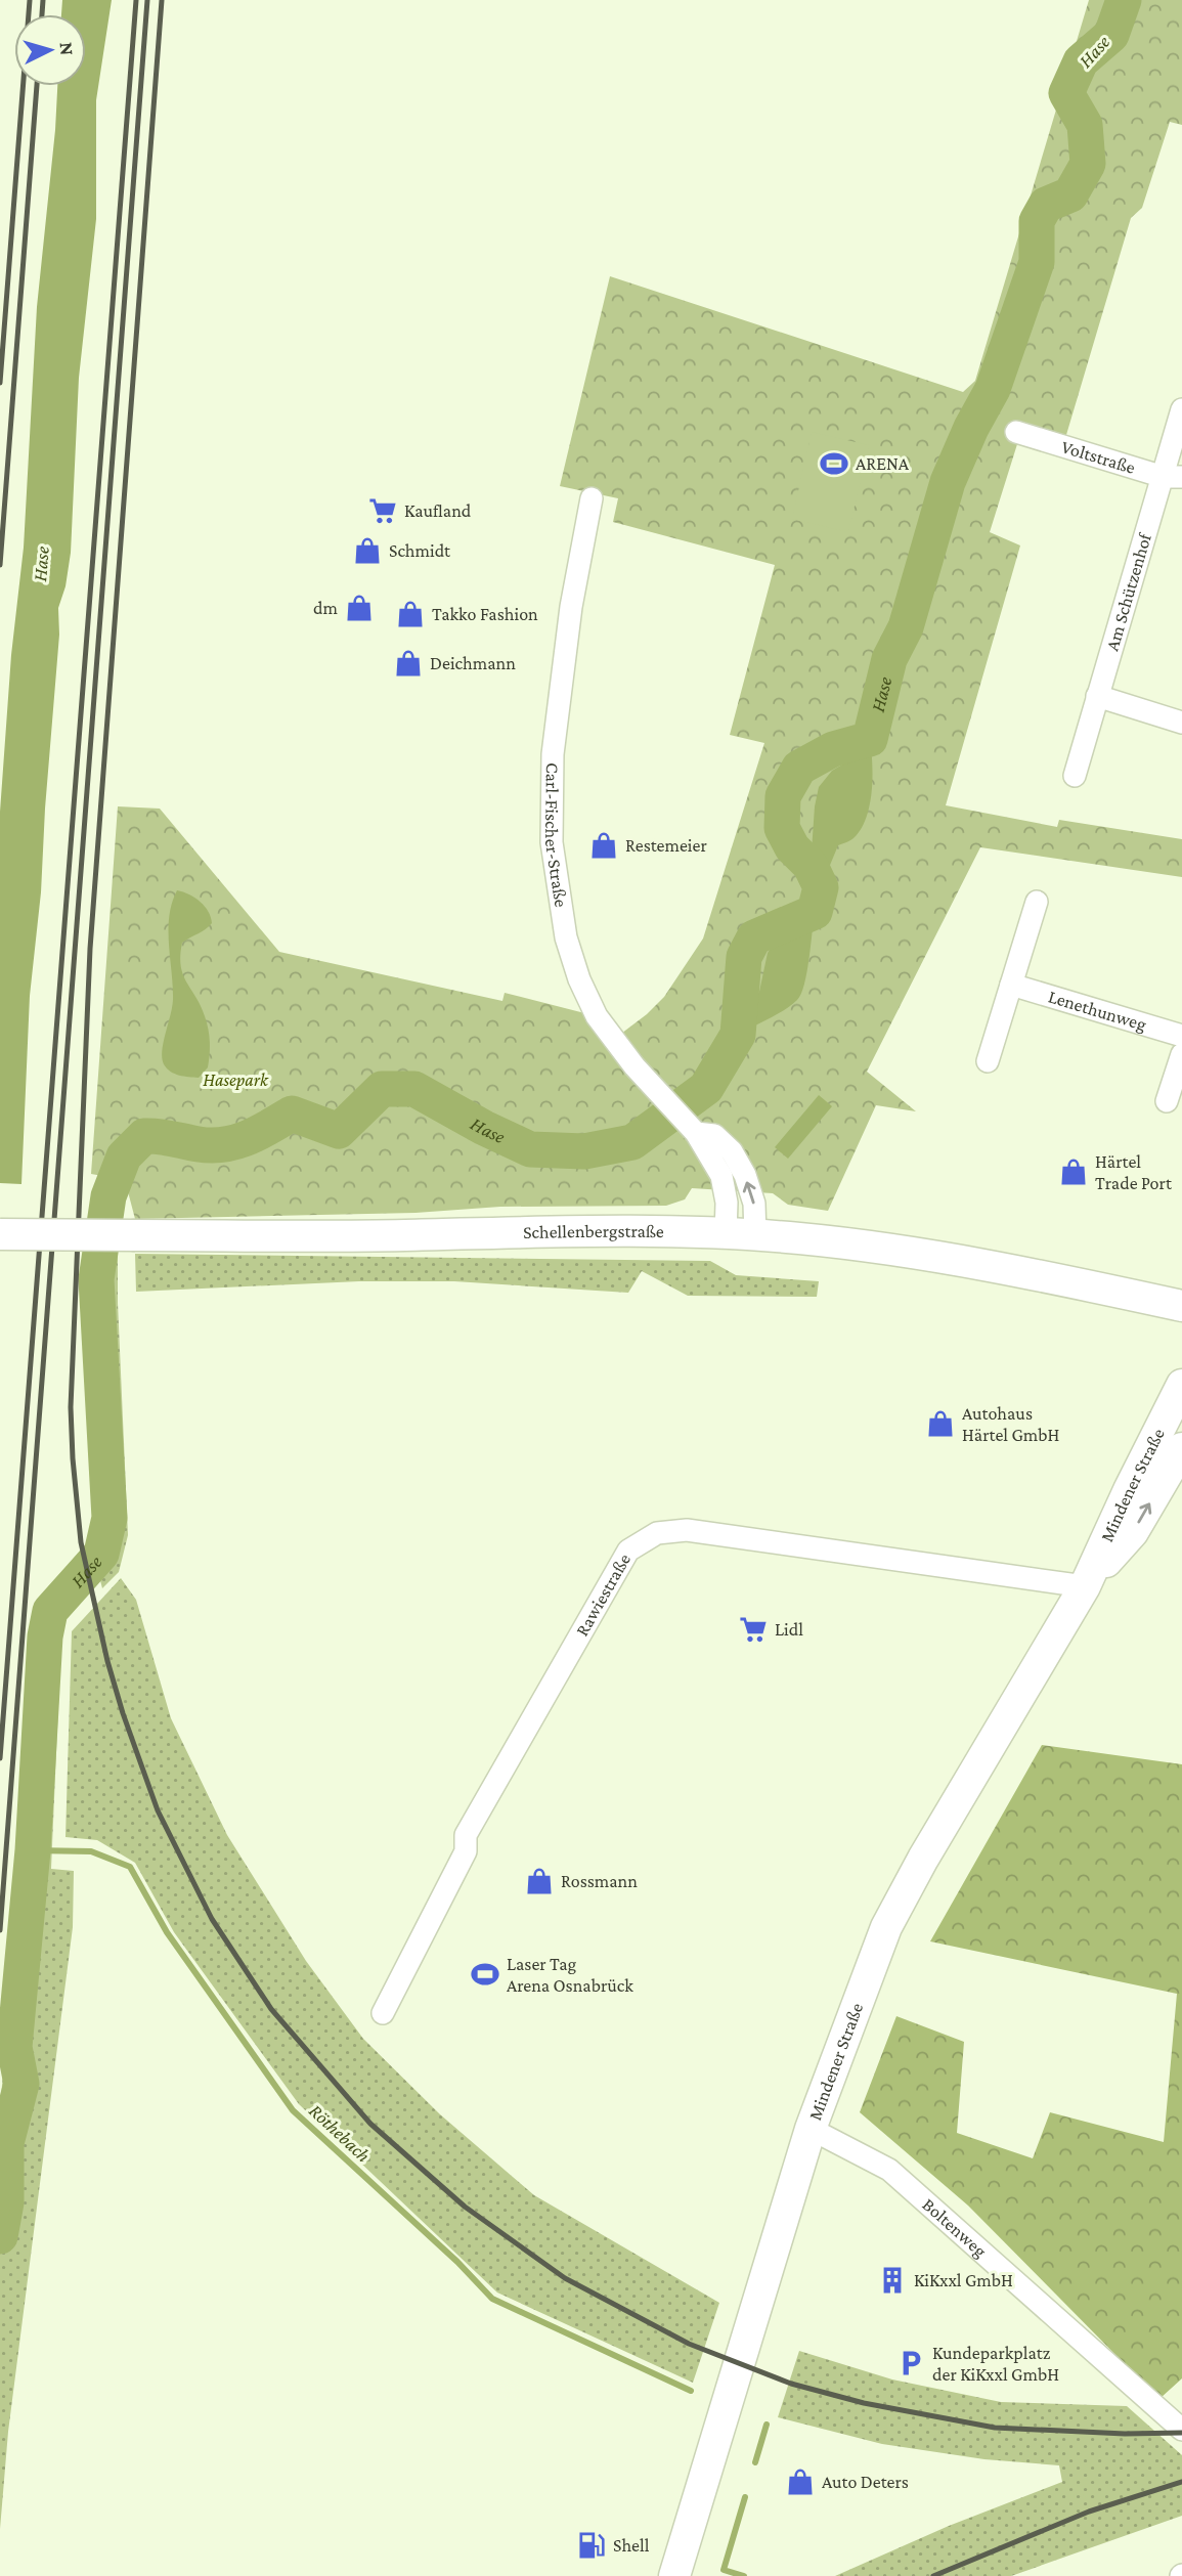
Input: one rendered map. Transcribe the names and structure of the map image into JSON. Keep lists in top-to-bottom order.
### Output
{
  "streets": {
    "main road": ["Schellenbergstraße", "Mindener Straße"],
    "street": [
      "Voltstraße",
      "Am Schützenhof",
      "Carl-Fischer-Straße",
      "Lenethunweg",
      "Rawiestraße",
      "Boltenweg"
    ]
  },
  "crossings": [
    ["Voltstraße", "Am Schützenhof"],
    ["Carl-Fischer-Straße", "Schellenbergstraße"],
    ["Mindener Straße", "Rawiestraße"],
    ["Mindener Straße", "Boltenweg"]
  ],
  "water": ["Hase", "Röthebach"],
  "parks": ["Hasepark"],
  "places": {
    "sports": ["ARENA", "Laser Tag Arena Osnabrück"],
    "supermarket": ["Kaufland", "Lidl"],
    "shop": [
      "Schmidt",
      "dm",
      "Takko Fashion",
      "Deichmann",
      "Restemeier",
      "Härtel Trade Port",
      "Autohaus Härtel GmbH",
      "Rossmann",
      "Auto Deters"
    ],
    "building": ["KiKxxl GmbH"],
    "parking": ["Kundeparkplatz der KiKxxl GmbH"],
    "fuel station": ["Shell"]
  },
  "north": "right"
}
